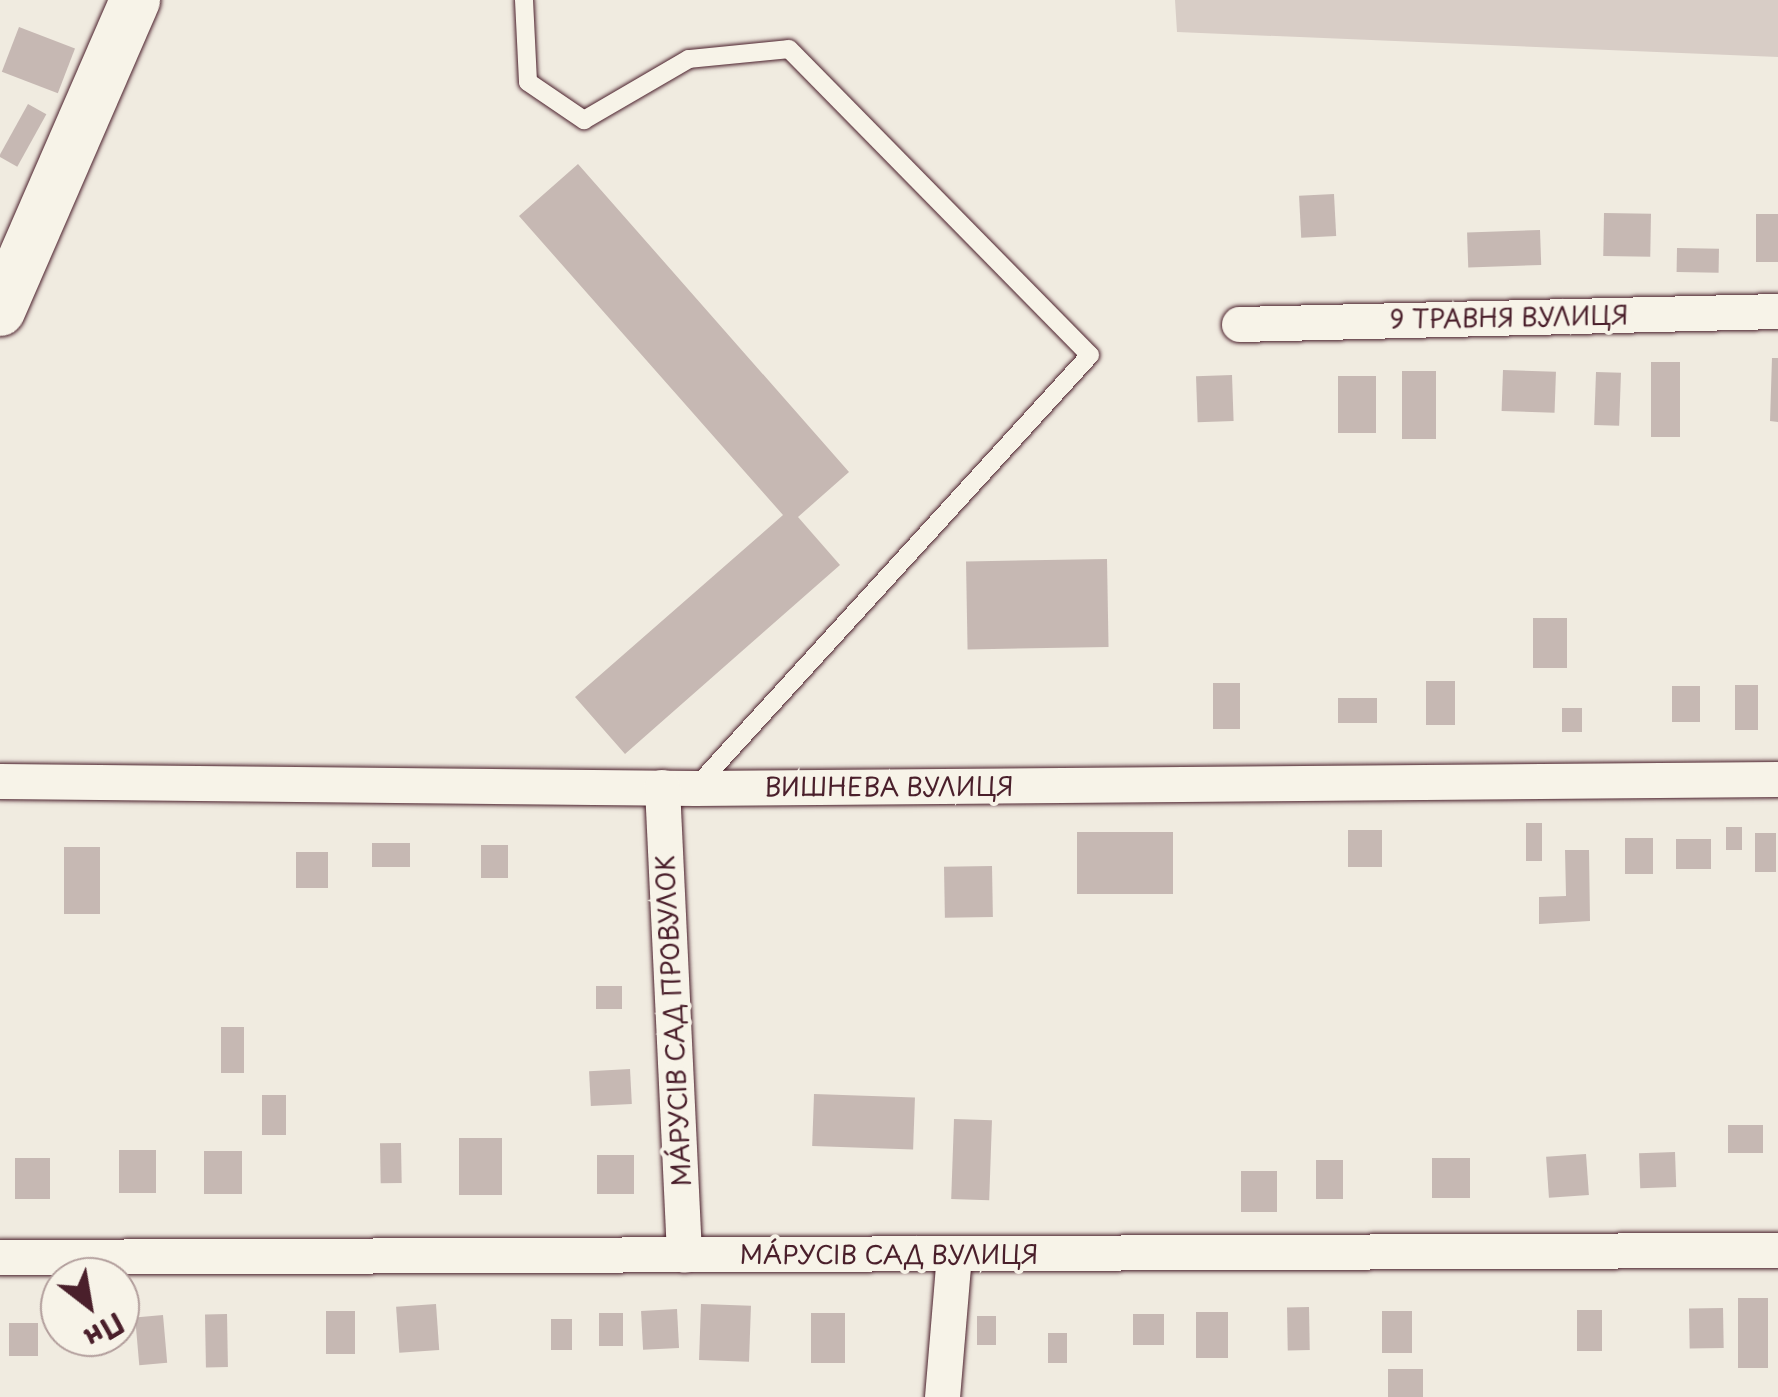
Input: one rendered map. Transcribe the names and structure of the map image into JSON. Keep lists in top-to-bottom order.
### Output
{
  "streets": {
    "street": [
      "9 ТРАВНЯ ВУЛИЦЯ",
      "ВИШНЕВА ВУЛИЦЯ",
      "МÁРУСІВ САД ПРОВУЛОК",
      "МÁРУСІВ САД ВУЛИЦЯ"
    ]
  },
  "crossings": [
    ["ВИШНЕВА ВУЛИЦЯ", "МÁРУСІВ САД ПРОВУЛОК"],
    ["МÁРУСІВ САД ПРОВУЛОК", "МÁРУСІВ САД ВУЛИЦЯ"]
  ],
  "north": "bottom right"
}
